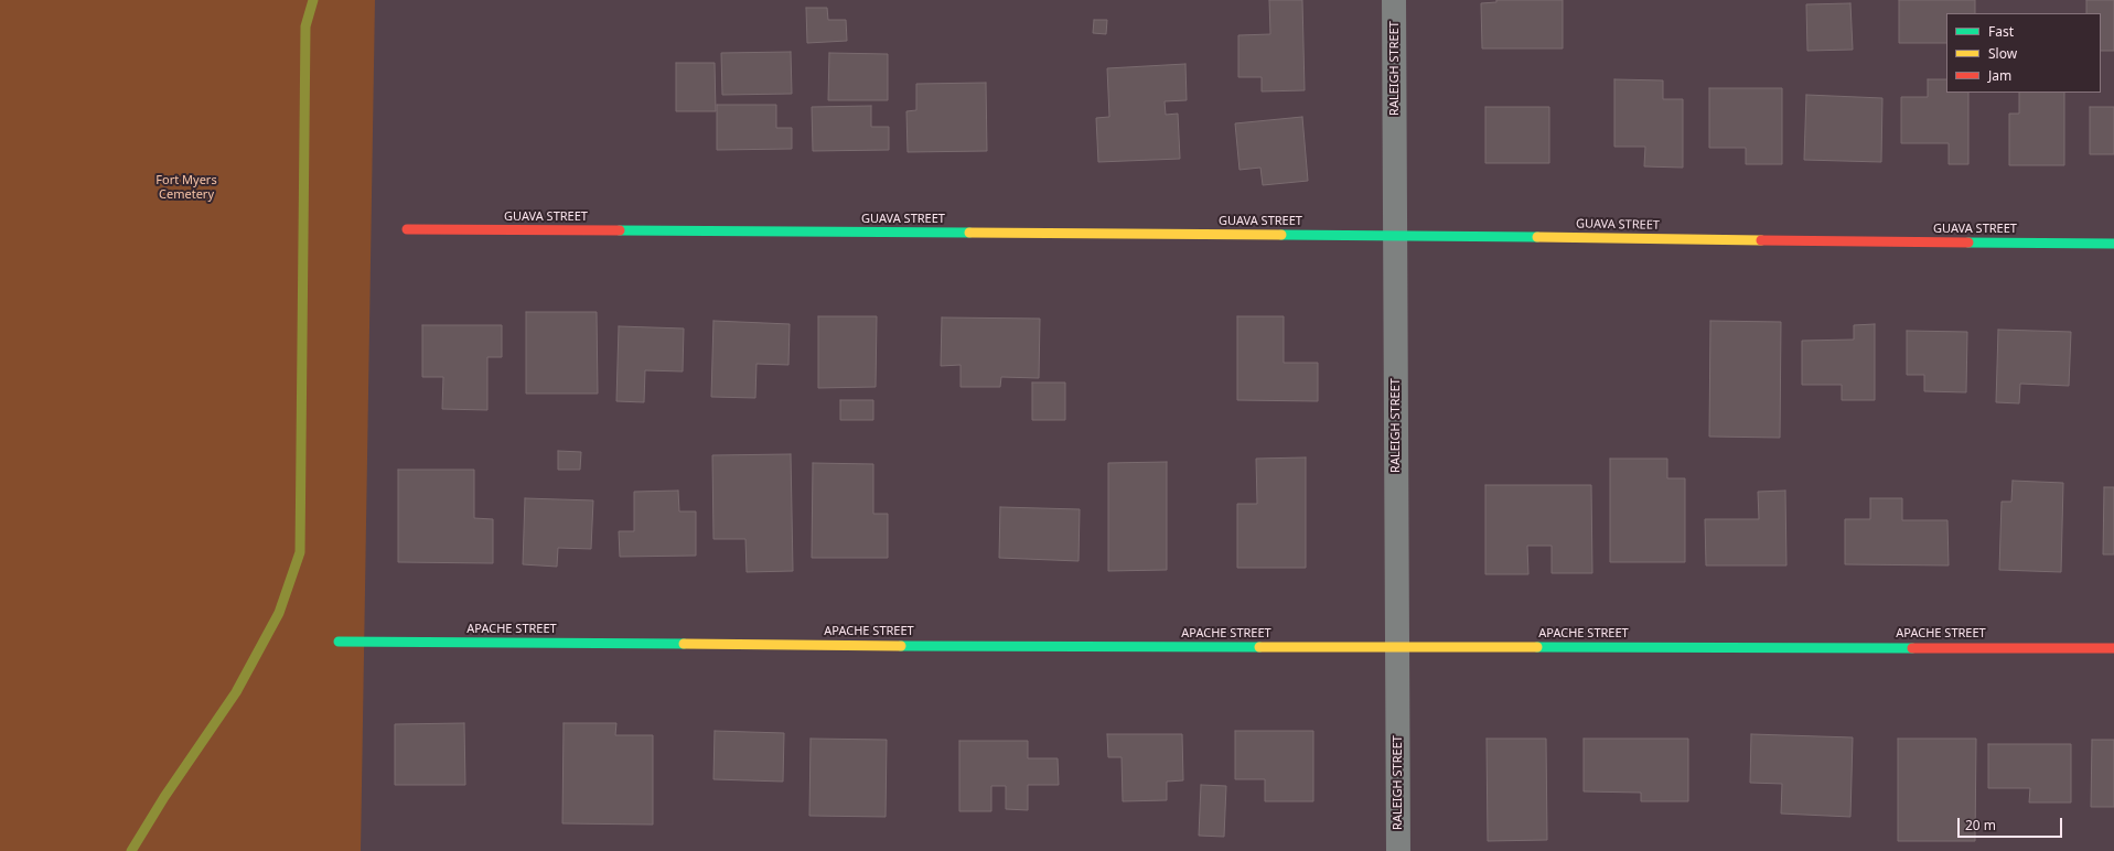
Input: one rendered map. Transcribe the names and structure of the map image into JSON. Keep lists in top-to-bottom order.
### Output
{
  "streets": {
    "street": ["RALEIGH STREET", "GUAVA STREET", "APACHE STREET"]
  },
  "crossings": [
    ["RALEIGH STREET", "GUAVA STREET"],
    ["RALEIGH STREET", "APACHE STREET"]
  ],
  "parks": ["Fort Myers Cemetery"],
  "legend": ["Fast", "Slow", "Jam"],
  "scale_bar": "20 m"
}
